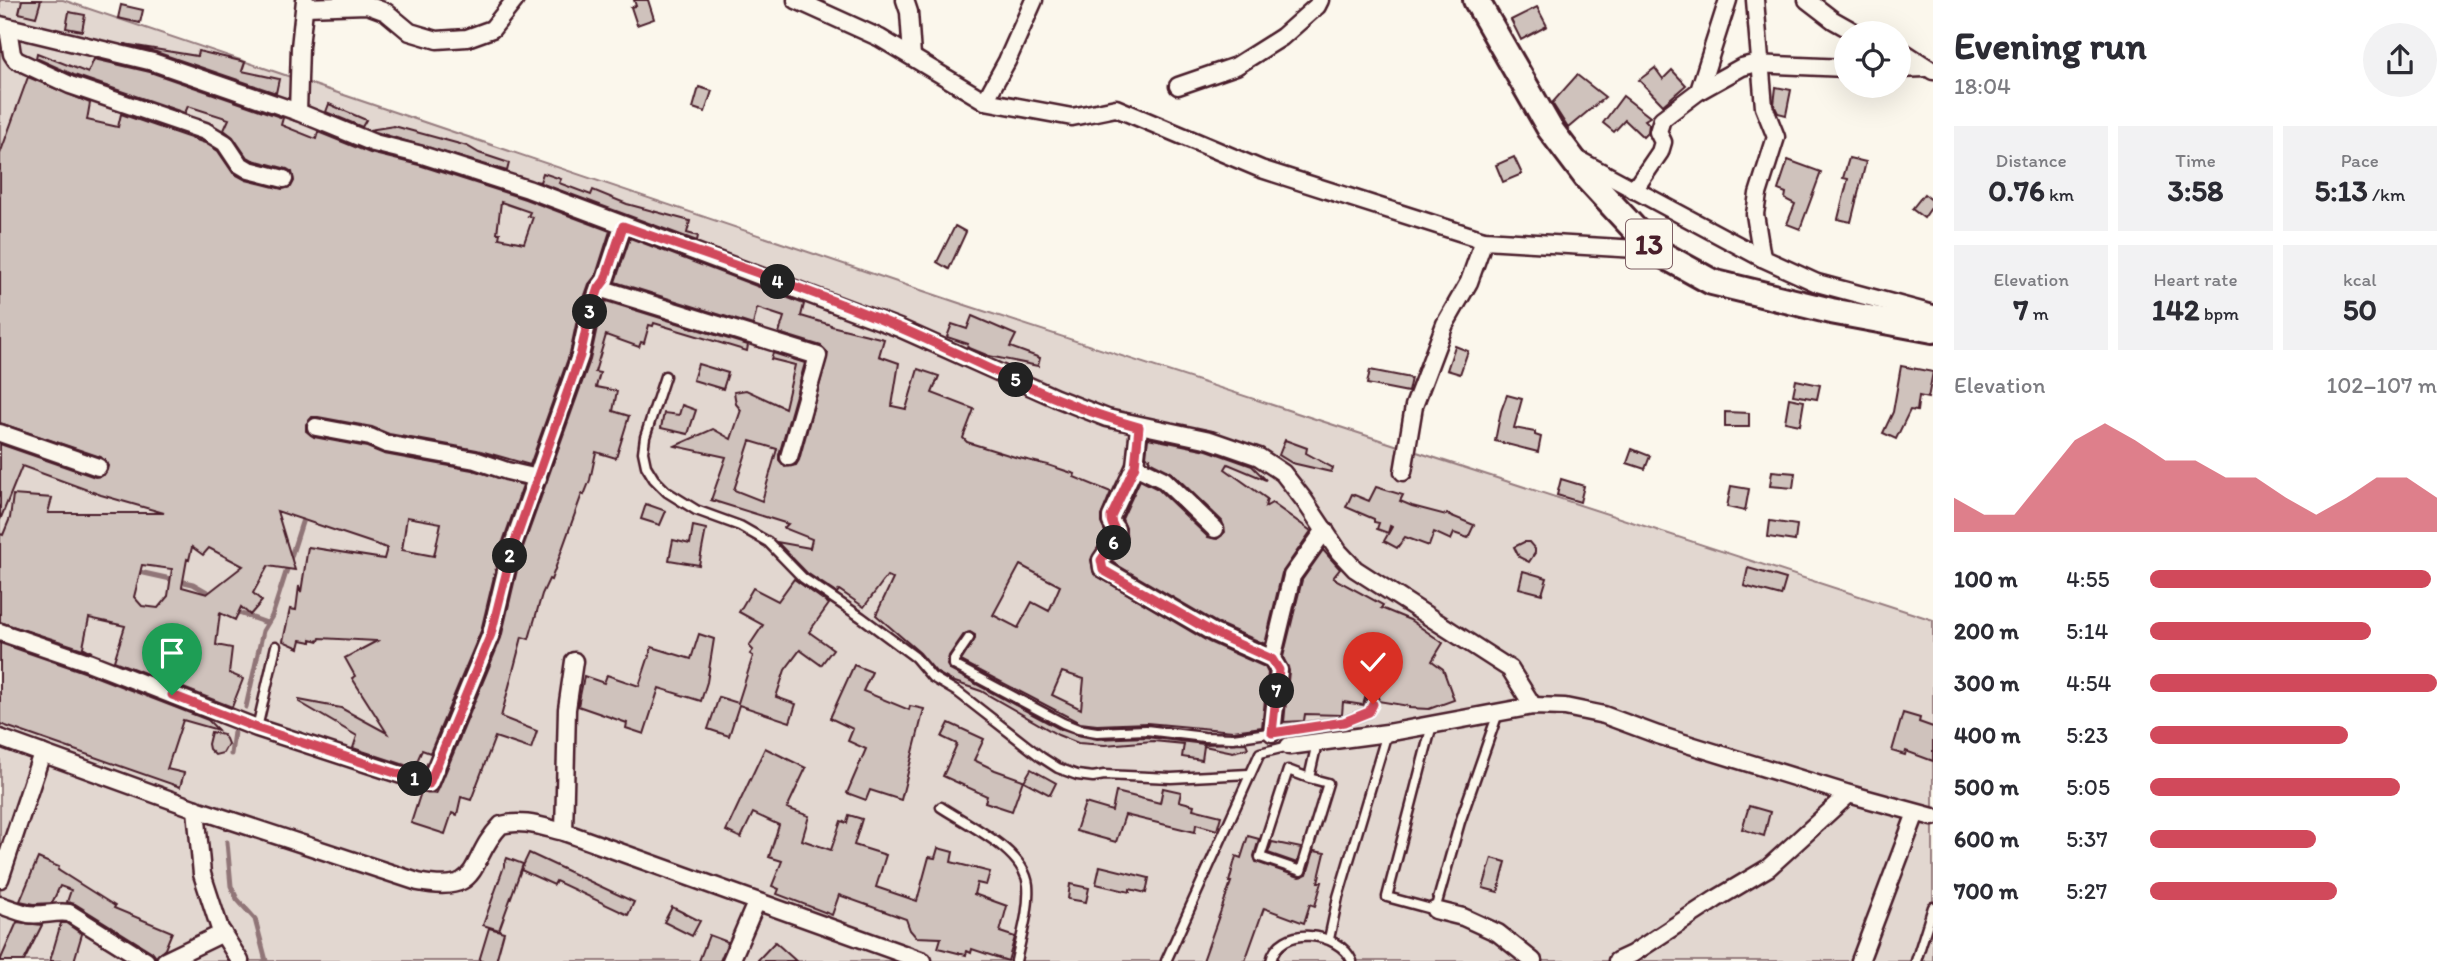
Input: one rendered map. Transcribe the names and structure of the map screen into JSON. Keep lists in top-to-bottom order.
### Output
{
  "streets": {
    "main road": ["13"]
  },
  "page": {
    "heading": ["Evening run", "18:04"],
    "stats": [
      ["Distance", "0.76 km"],
      ["Time", "3:58"],
      ["Pace", "5:13 /km"],
      ["Elevation", "7 m"],
      ["Heart rate", "142 bpm"],
      ["kcal", "50"]
    ],
    "pins": [
      "4",
      "3",
      "5",
      "6",
      "2",
      "7",
      "1"
    ],
    "chart": ["Elevation", "102–107 m"],
    "list": [
      {
        "name": "100 m",
        "note": "4:55"
      },
      {
        "name": "200 m",
        "note": "5:14"
      },
      {
        "name": "300 m",
        "note": "4:54"
      },
      {
        "name": "400 m",
        "note": "5:23"
      },
      {
        "name": "500 m",
        "note": "5:05"
      },
      {
        "name": "600 m",
        "note": "5:37"
      },
      {
        "name": "700 m",
        "note": "5:27"
      }
    ]
  }
}
